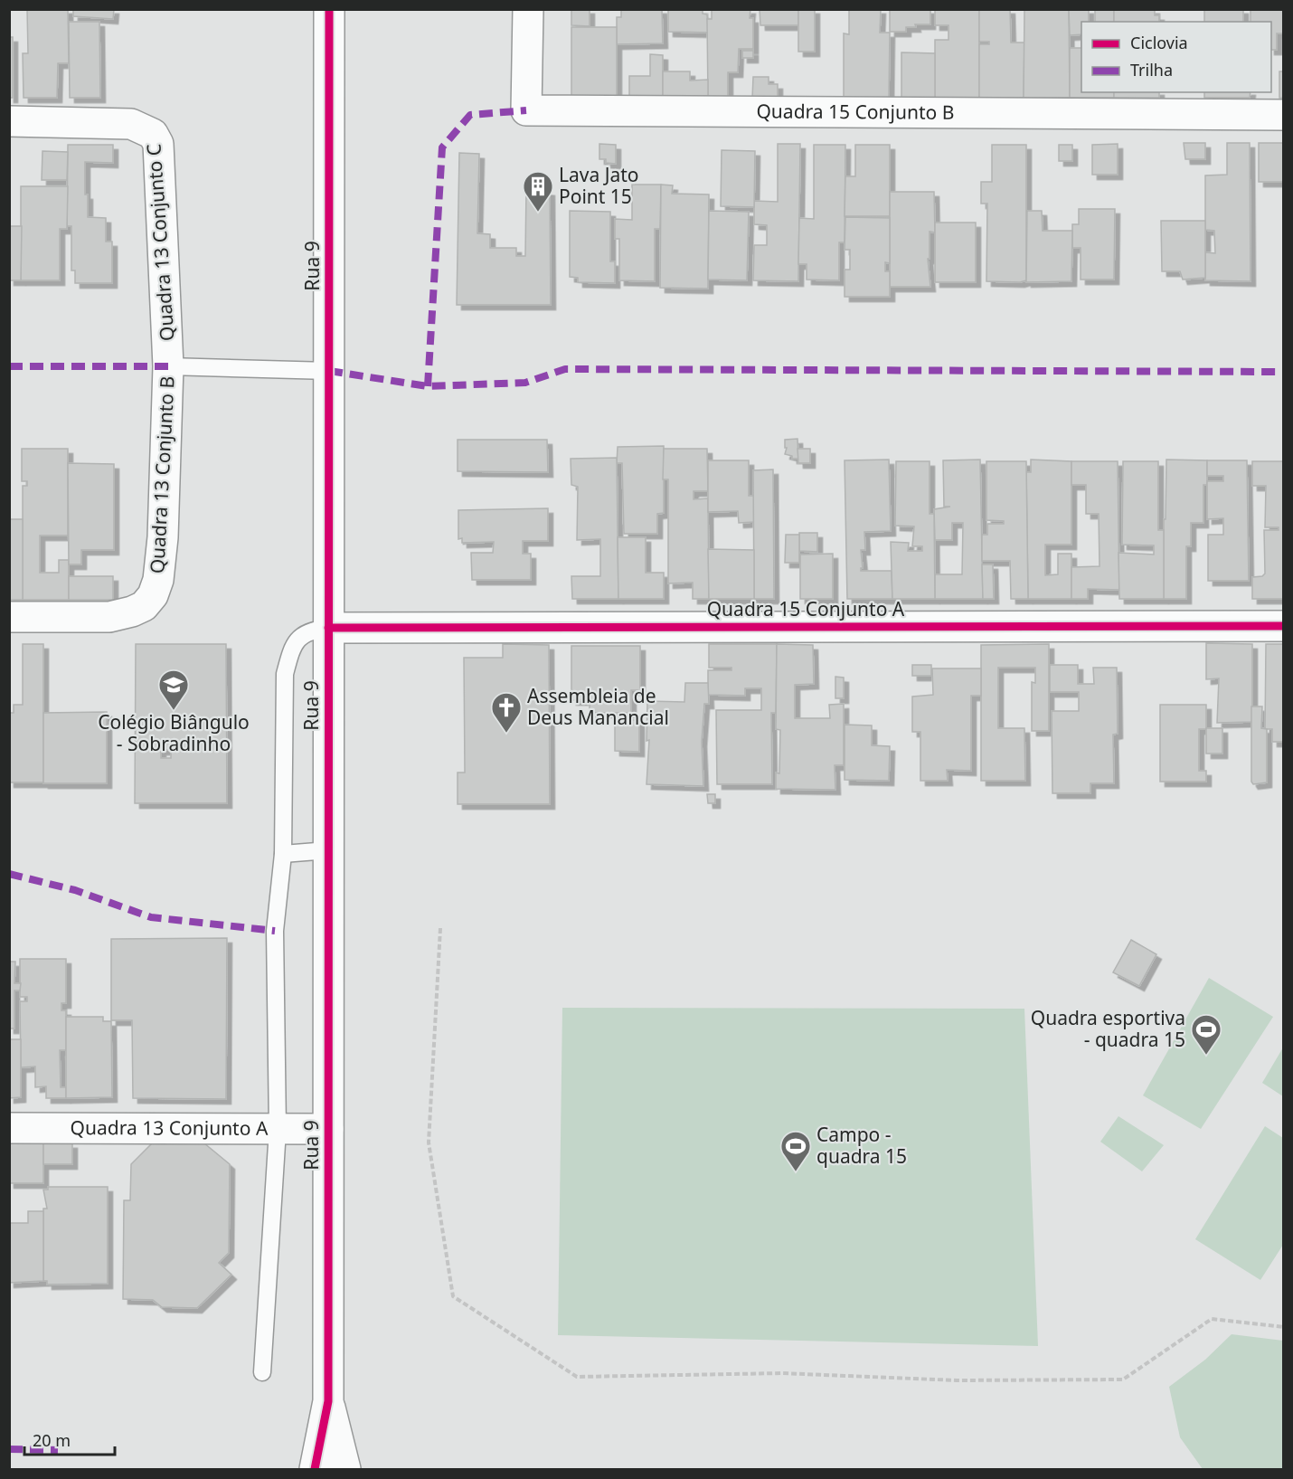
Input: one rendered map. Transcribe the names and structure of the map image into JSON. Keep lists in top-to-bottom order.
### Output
{
  "streets": {
    "street": [
      "Quadra 15 Conjunto B",
      "Quadra 13 Conjunto C",
      "Rua 9",
      "Quadra 13 Conjunto B",
      "Quadra 15 Conjunto A",
      "Quadra 13 Conjunto A"
    ]
  },
  "crossings": [
    ["Quadra 13 Conjunto C", "Quadra 13 Conjunto B"],
    ["Rua 9", "Quadra 15 Conjunto A"],
    ["Rua 9", "Quadra 13 Conjunto A"]
  ],
  "places": {
    "building": ["Lava Jato Point 15"],
    "school or university": ["Colégio Biângulo - Sobradinho"],
    "church": ["Assembleia de Deus Manancial"],
    "sports": ["Quadra esportiva - quadra 15", "Campo - quadra 15"]
  },
  "legend": ["Ciclovia", "Trilha"],
  "scale_bar": "20 m"
}
